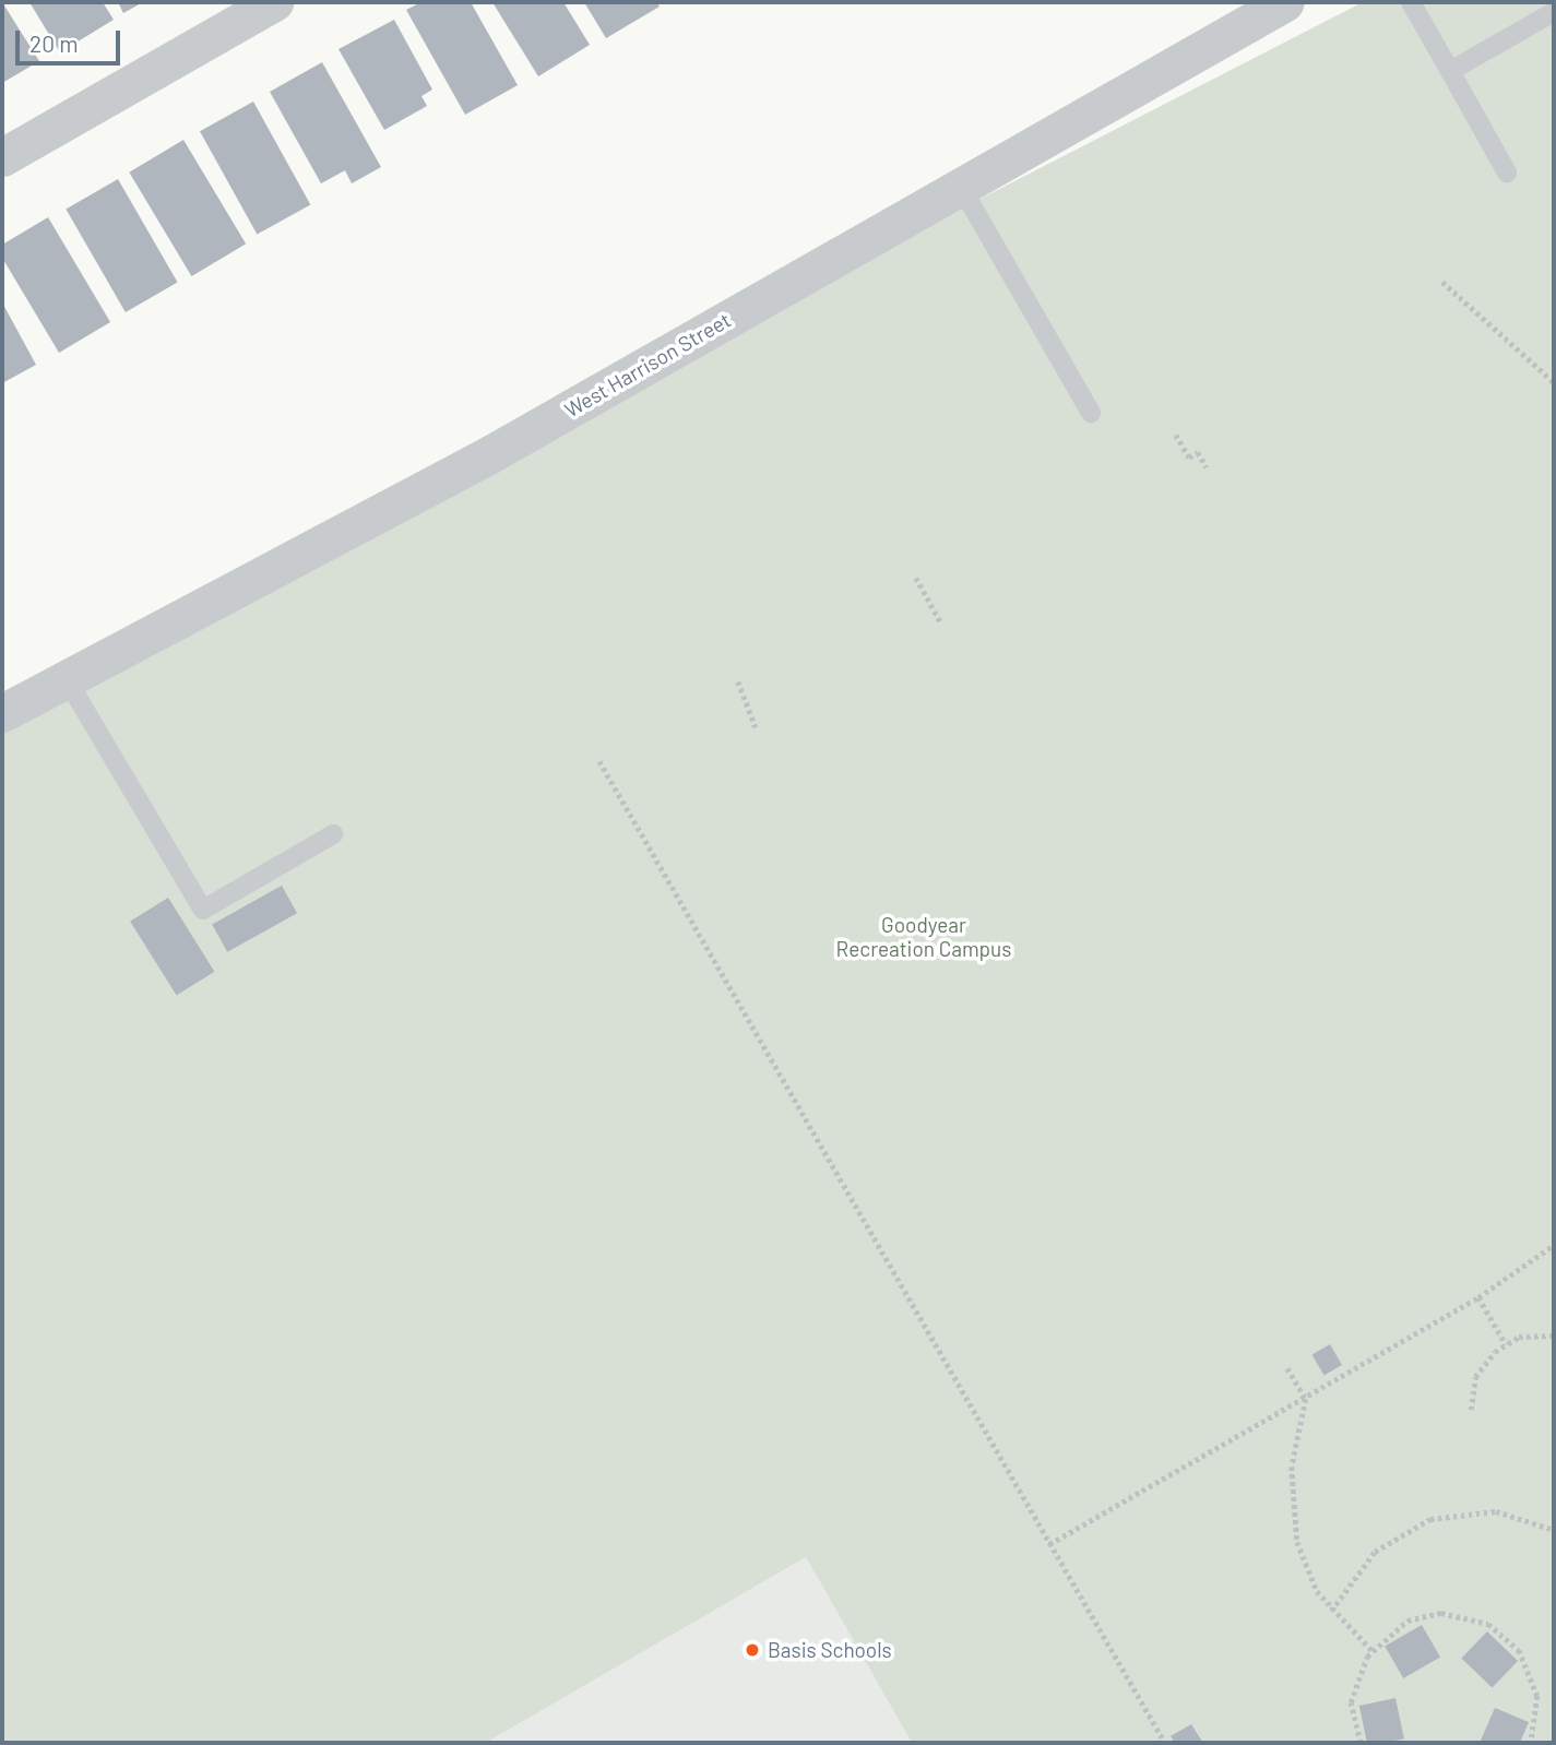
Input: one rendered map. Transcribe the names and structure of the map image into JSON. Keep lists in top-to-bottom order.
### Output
{
  "streets": {
    "street": ["West Harrison Street"]
  },
  "parks": ["Goodyear Recreation Campus"],
  "places": ["Basis Schools"],
  "scale_bar": "20 m"
}
